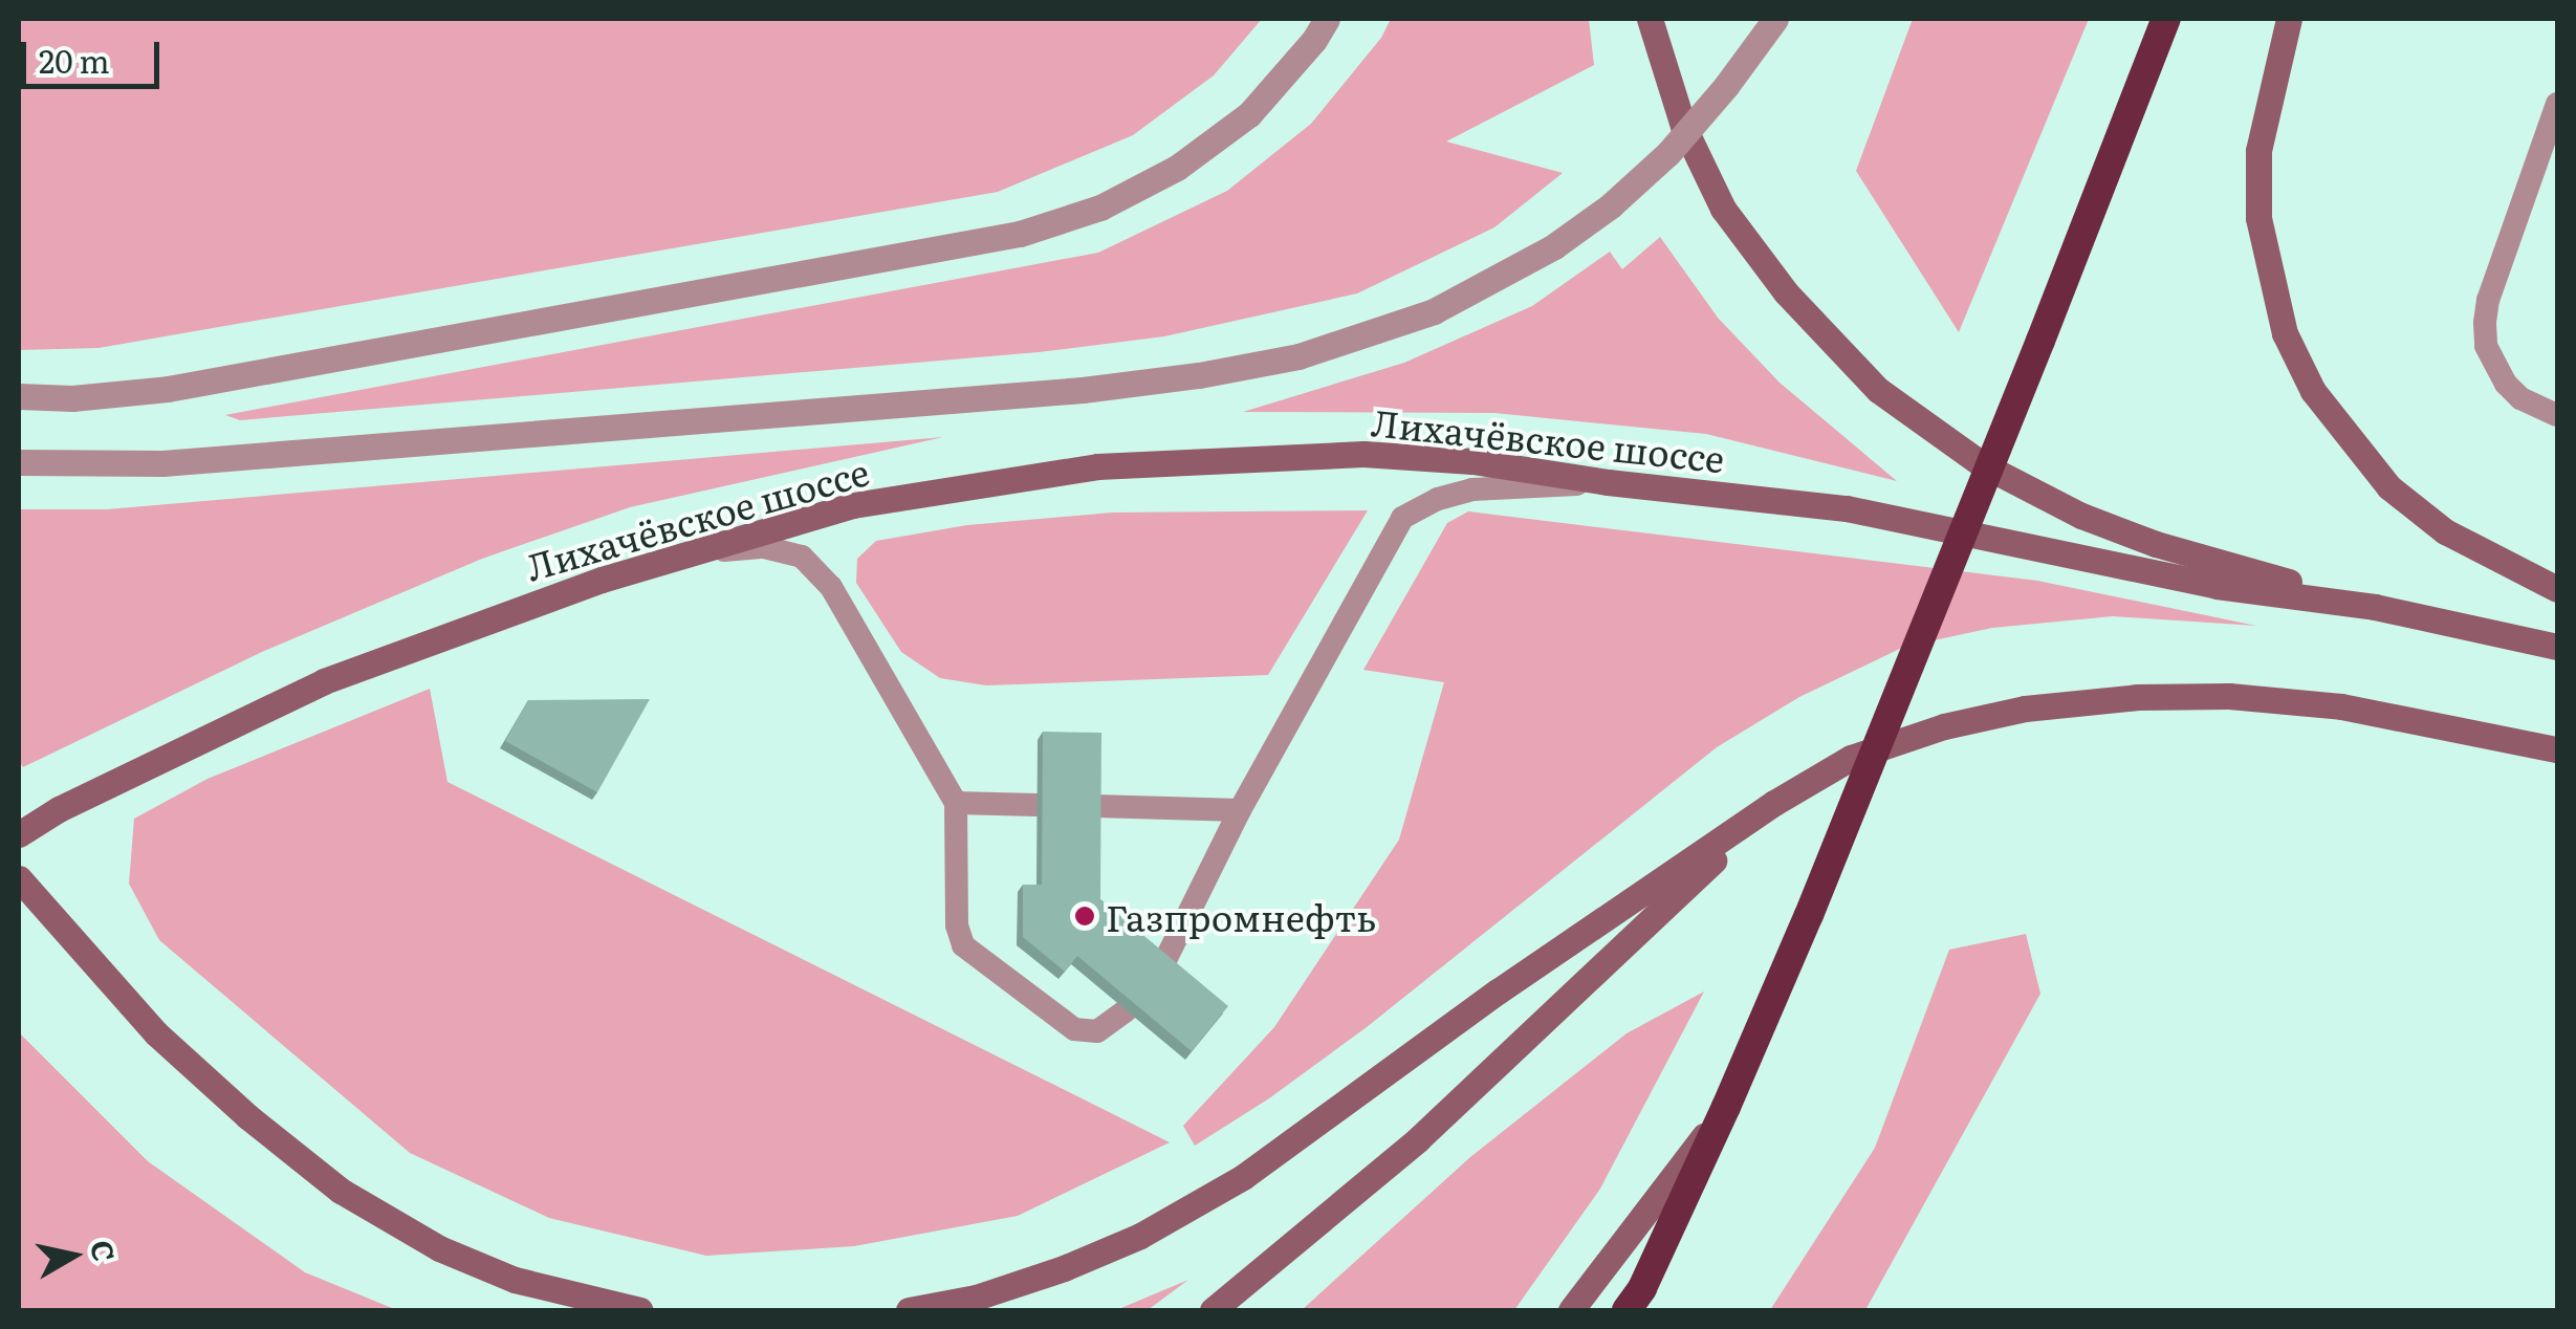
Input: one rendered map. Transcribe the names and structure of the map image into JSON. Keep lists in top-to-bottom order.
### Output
{
  "streets": {
    "main road": ["Лихачёвское шоссе"]
  },
  "places": ["Газпромнефть"],
  "scale_bar": "20 m",
  "north": "right"
}
